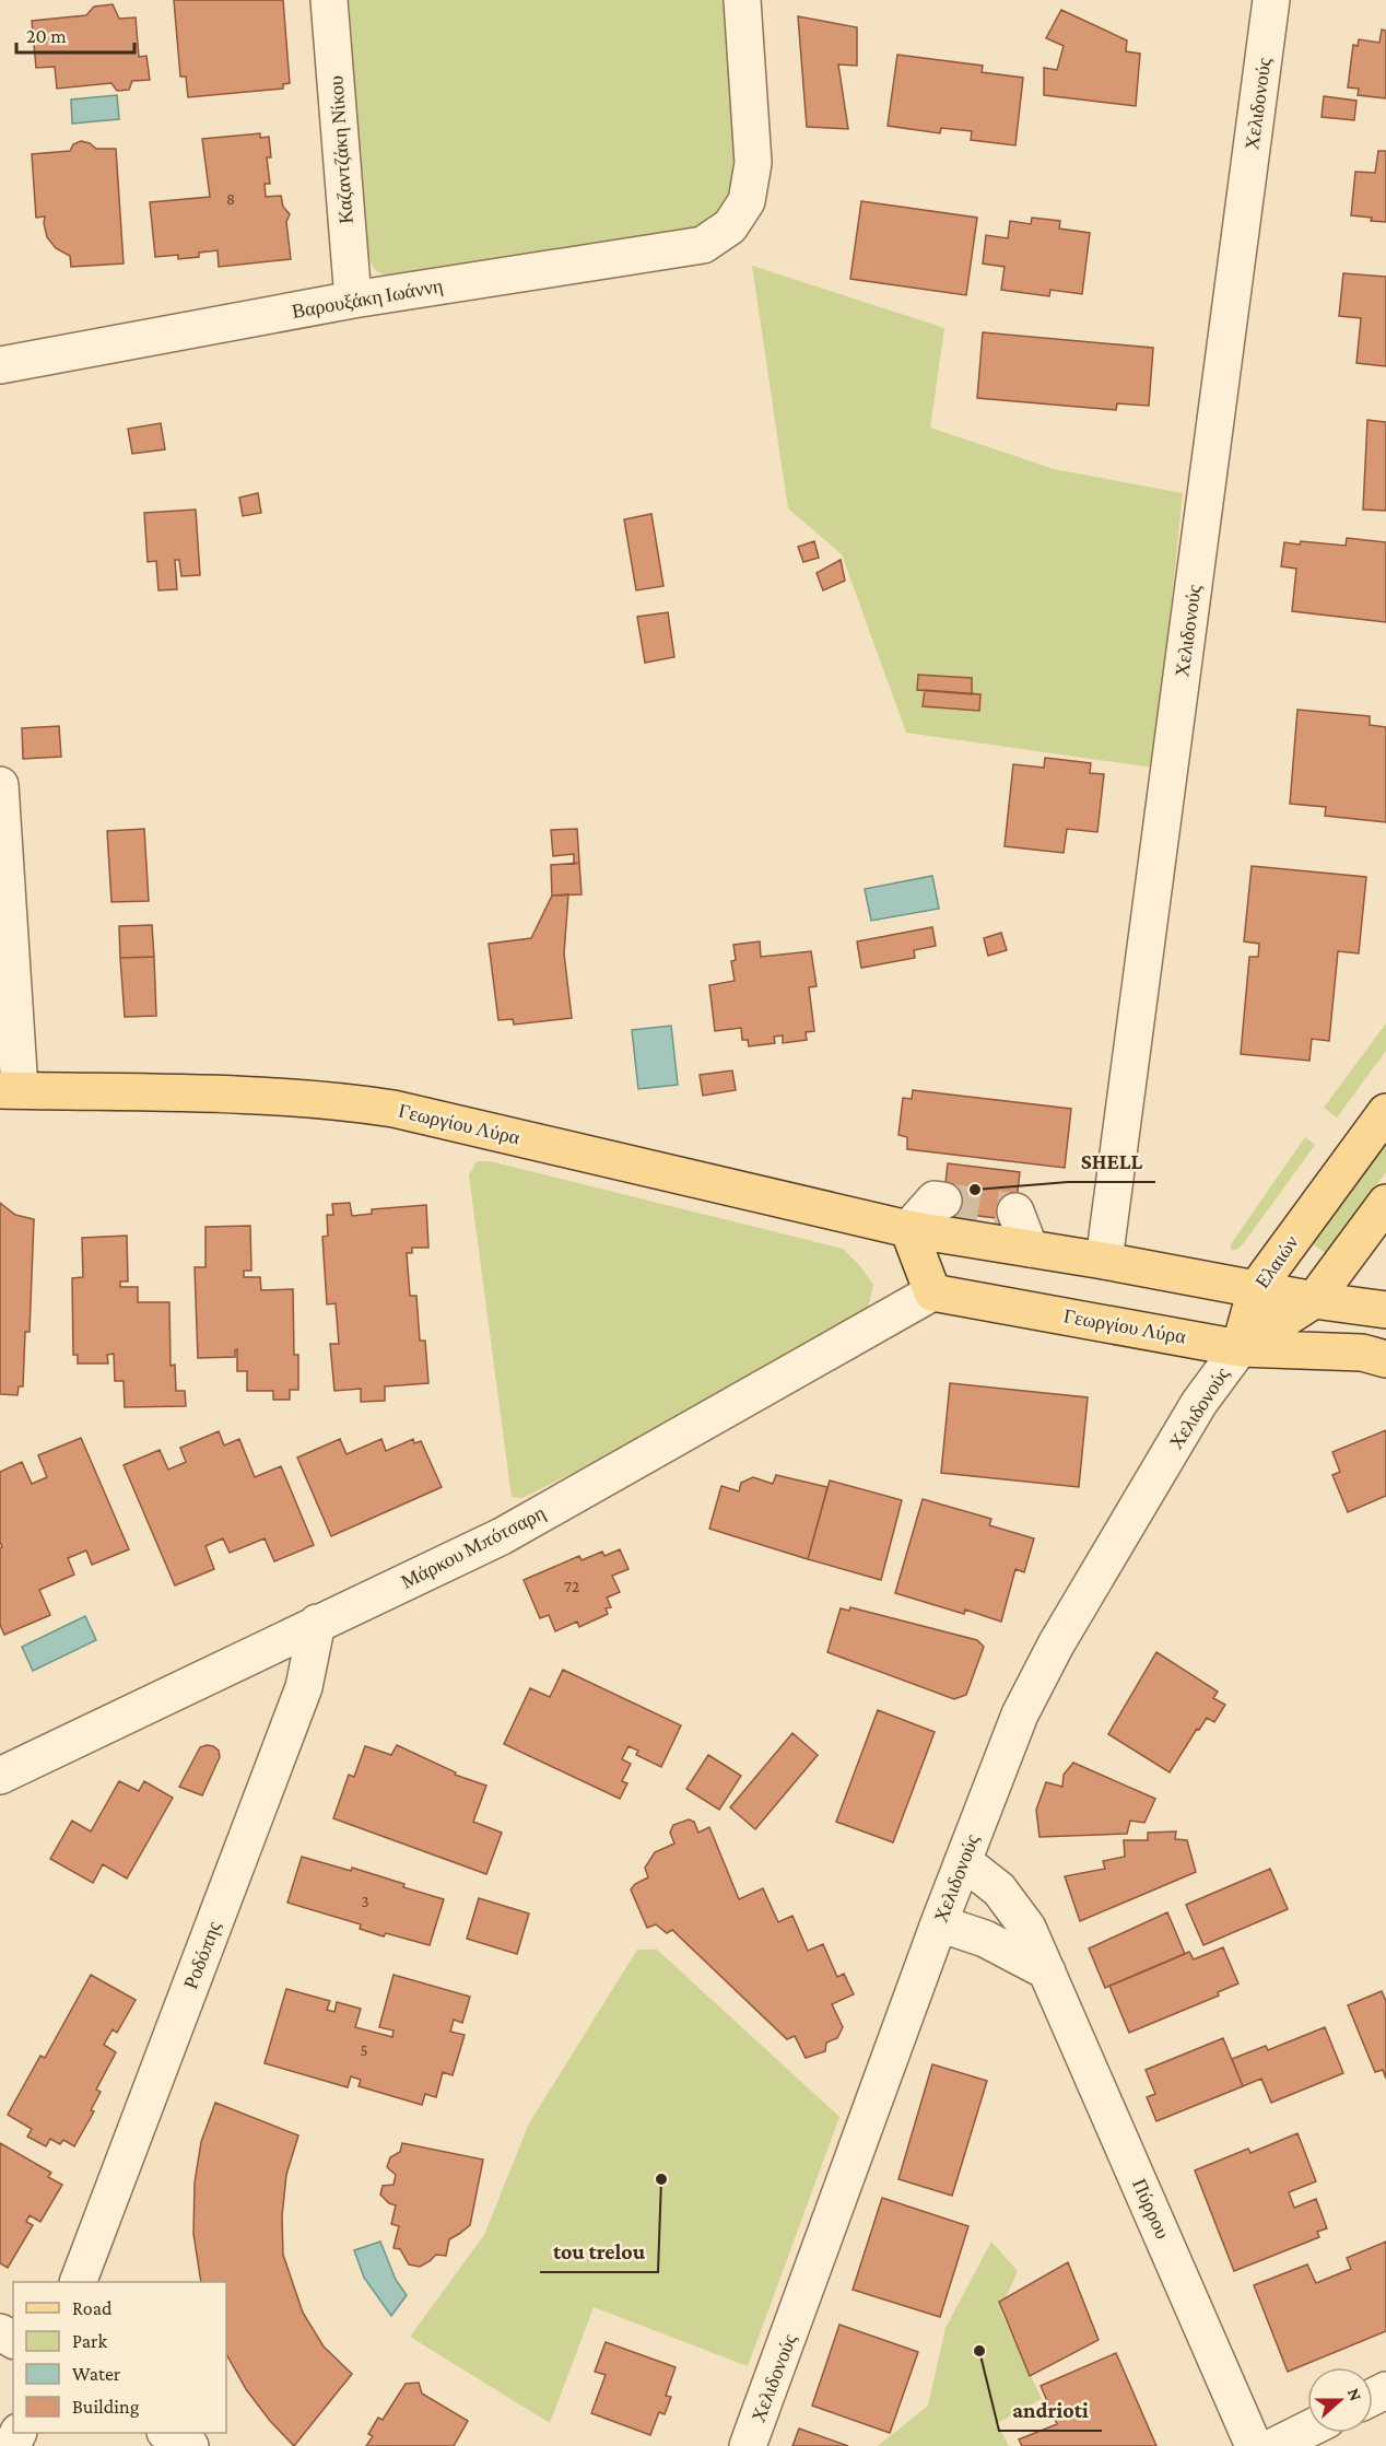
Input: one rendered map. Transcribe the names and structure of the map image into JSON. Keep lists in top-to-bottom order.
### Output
{
  "streets": {
    "main road": ["Γεωργίου Λύρα", "Ελαιών"],
    "street": [
      "Χελιδονούς",
      "Καζαντζάκη Νίκου",
      "Βαρουξάκη Ιωάννη",
      "Μάρκου Μπότσαρη",
      "Ροδόπης",
      "Πύρρου"
    ]
  },
  "crossings": [
    ["Χελιδονούς", "Γεωργίου Λύρα"],
    ["Χελιδονούς", "Ελαιών"],
    ["Χελιδονούς", "Πύρρου"],
    ["Καζαντζάκη Νίκου", "Βαρουξάκη Ιωάννη"],
    ["Γεωργίου Λύρα", "Ελαιών"],
    ["Γεωργίου Λύρα", "Μάρκου Μπότσαρη"],
    ["Μάρκου Μπότσαρη", "Ροδόπης"]
  ],
  "places": ["SHELL", "tou trelou", "andrioti"],
  "house_numbers": [
    "8",
    "72",
    "3",
    "5"
  ],
  "legend": [
    "Road",
    "Park",
    "Water",
    "Building"
  ],
  "scale_bar": "20 m",
  "north": "right"
}
